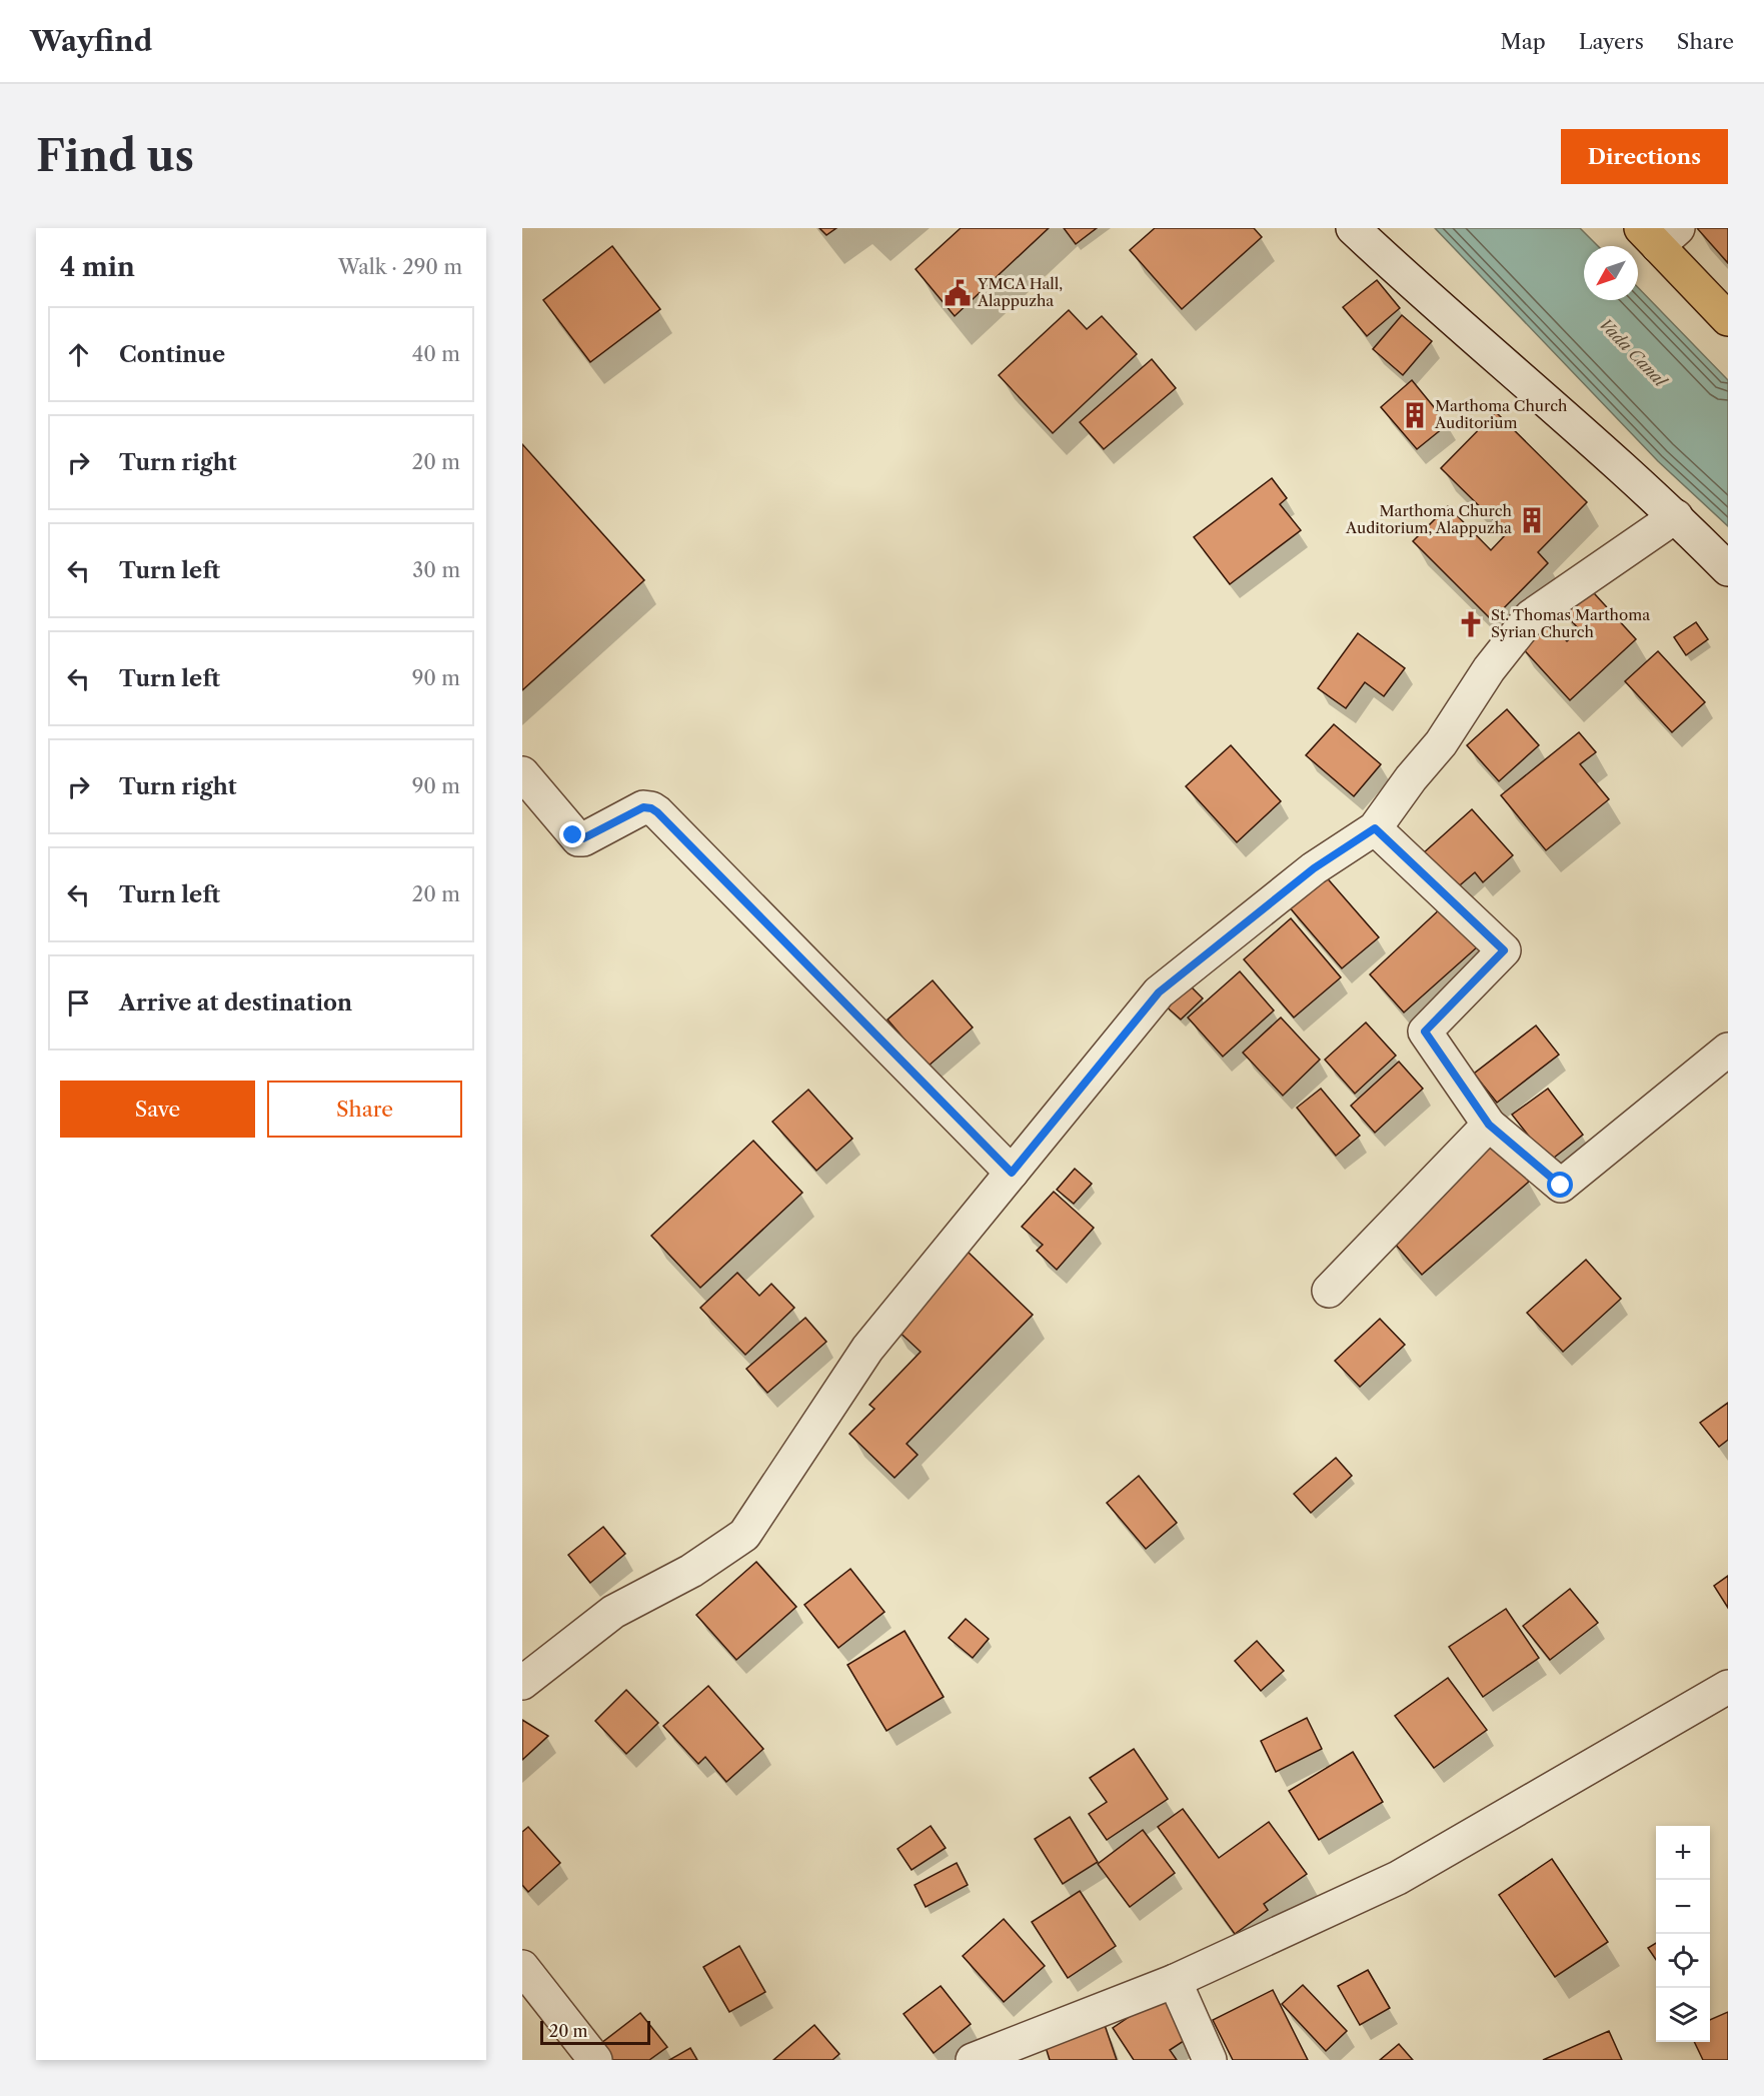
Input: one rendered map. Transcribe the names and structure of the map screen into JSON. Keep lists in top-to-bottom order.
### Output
{
  "water": ["Vada Canal"],
  "places": {
    "public building": ["YMCA Hall, Alappuzha"],
    "building": ["Marthoma Church Auditorium", "Marthoma Church Auditorium, Alappuzha"],
    "church": ["St. Thomas Marthoma Syrian Church"]
  },
  "scale_bar": "20 m",
  "north": "bottom left",
  "page": {
    "header": "Wayfind",
    "nav": ["Map", "Layers", "Share"],
    "buttons": [
      "Directions",
      ["Save", "Share"]
    ],
    "title": "Find us",
    "heading": ["4 min", "Walk · 290 m"],
    "list": [
      ["Continue", "40 m"],
      ["Turn right", "20 m"],
      ["Turn left", "30 m"],
      ["Turn left", "90 m"],
      ["Turn right", "90 m"],
      ["Turn left", "20 m"],
      "Arrive at destination"
    ],
    "map_buttons": ["+", "−"],
    "scale": "20 m"
  }
}
